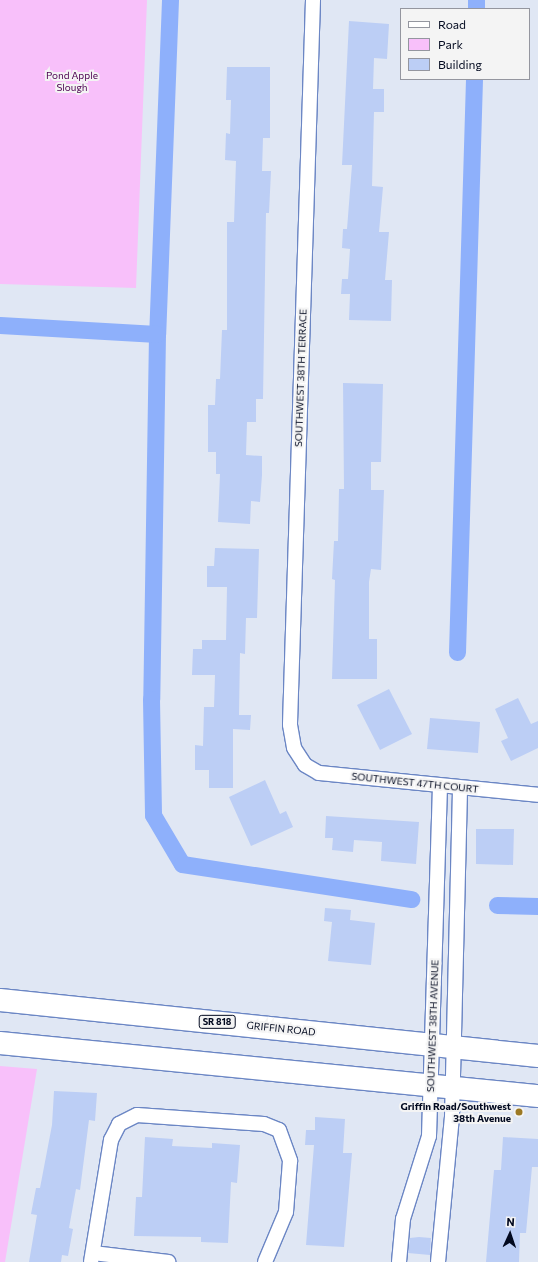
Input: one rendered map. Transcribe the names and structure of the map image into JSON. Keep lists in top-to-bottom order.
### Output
{
  "streets": {
    "main road": ["SR 818", "GRIFFIN ROAD"],
    "street": ["SOUTHWEST 38TH TERRACE", "SOUTHWEST 47TH COURT", "SOUTHWEST 38TH AVENUE"]
  },
  "crossings": [
    ["SOUTHWEST 38TH TERRACE", "SOUTHWEST 47TH COURT"],
    ["SOUTHWEST 47TH COURT", "SOUTHWEST 38TH AVENUE"],
    ["SOUTHWEST 38TH AVENUE", "GRIFFIN ROAD"]
  ],
  "parks": ["Pond Apple Slough"],
  "places": ["Griffin Road/Southwest 38th Avenue"],
  "legend": ["Road", "Park", "Building"],
  "north": "top"
}
